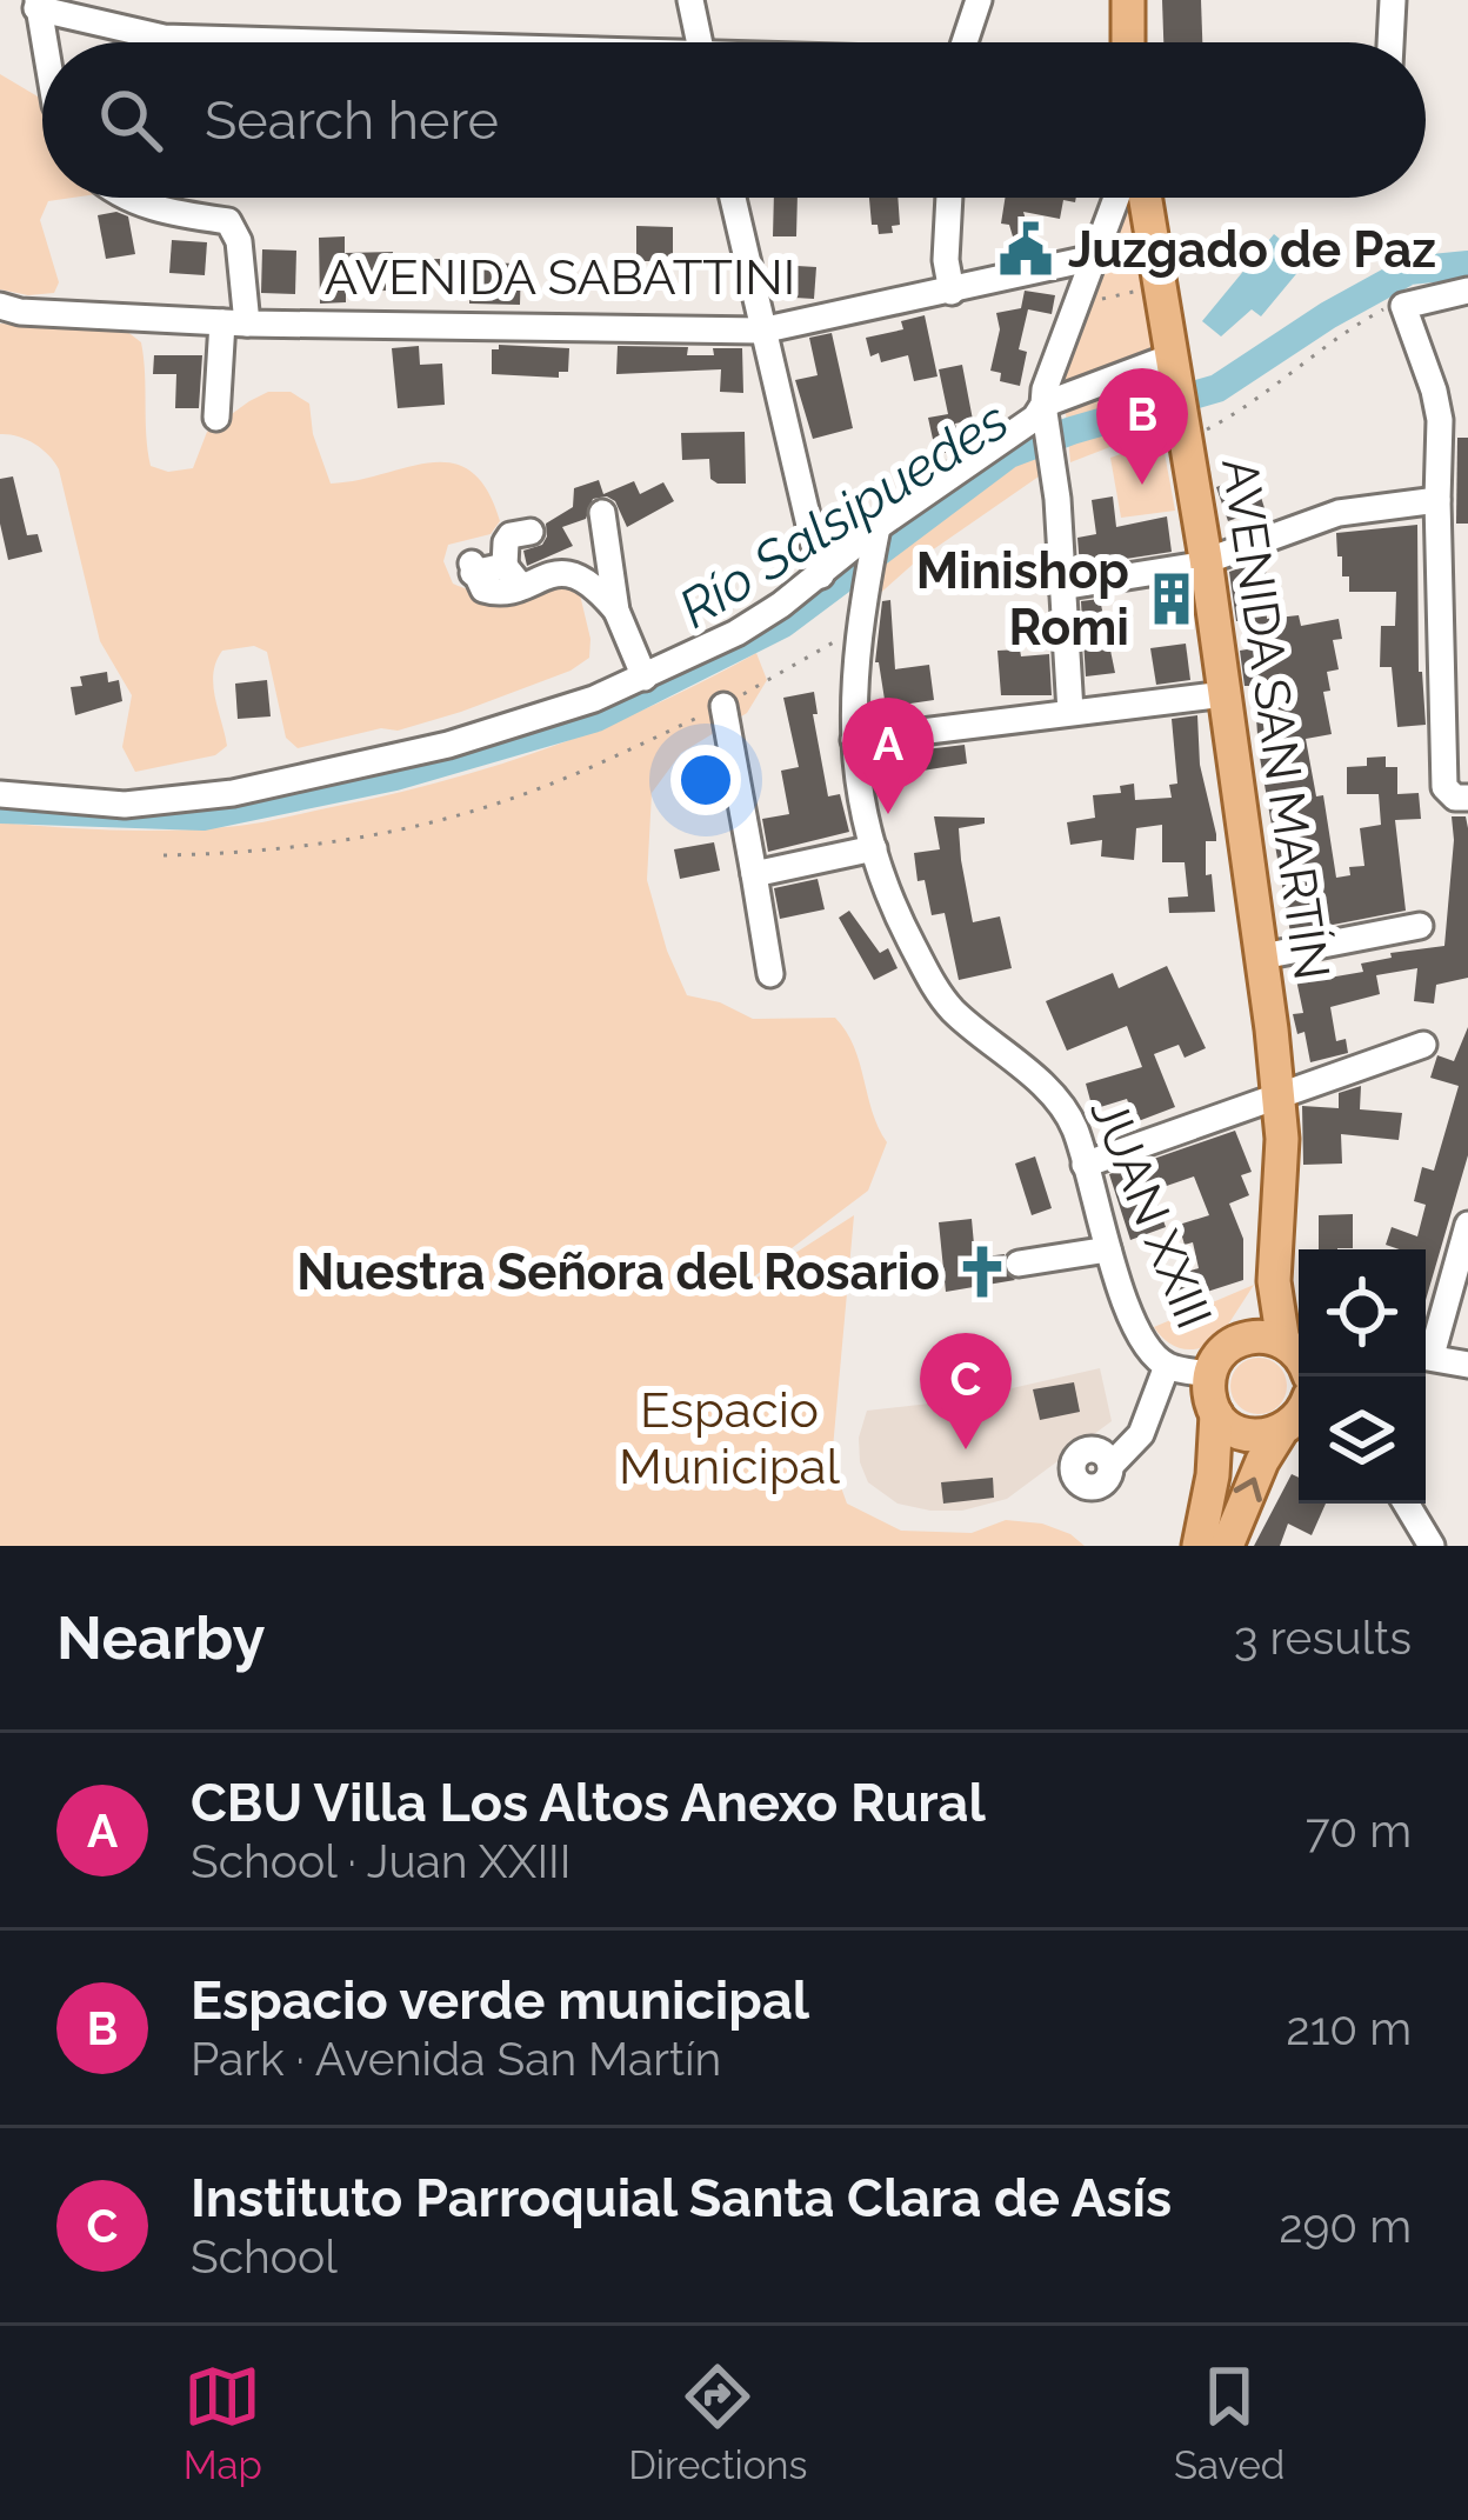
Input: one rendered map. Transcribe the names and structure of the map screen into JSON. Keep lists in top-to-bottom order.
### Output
{
  "streets": {
    "main road": ["AVENIDA SAN MARTÍN"],
    "street": ["AVENIDA SABATTINI", "JUAN XXIII"]
  },
  "crossings": [
    ["AVENIDA SAN MARTÍN", "JUAN XXIII"]
  ],
  "water": ["Río Salsipuedes"],
  "parks": ["Espacio Municipal"],
  "places": {
    "public building": ["Juzgado de Paz"],
    "building": ["Minishop Romi"],
    "church": ["Nuestra Señora del Rosario"]
  },
  "page": {
    "search": "Search here",
    "pins": ["B", "A", "C"],
    "heading": ["Nearby", "3 results"],
    "list": [
      {
        "mark": "A",
        "name": "CBU Villa Los Altos Anexo Rural",
        "note": "School · Juan XXIII",
        "value": "70 m"
      },
      {
        "mark": "B",
        "name": "Espacio verde municipal",
        "note": "Park · Avenida San Martín",
        "value": "210 m"
      },
      {
        "mark": "C",
        "name": "Instituto Parroquial Santa Clara de Asís",
        "note": "School",
        "value": "290 m"
      }
    ],
    "nav": ["Map", "Directions", "Saved"]
  }
}
